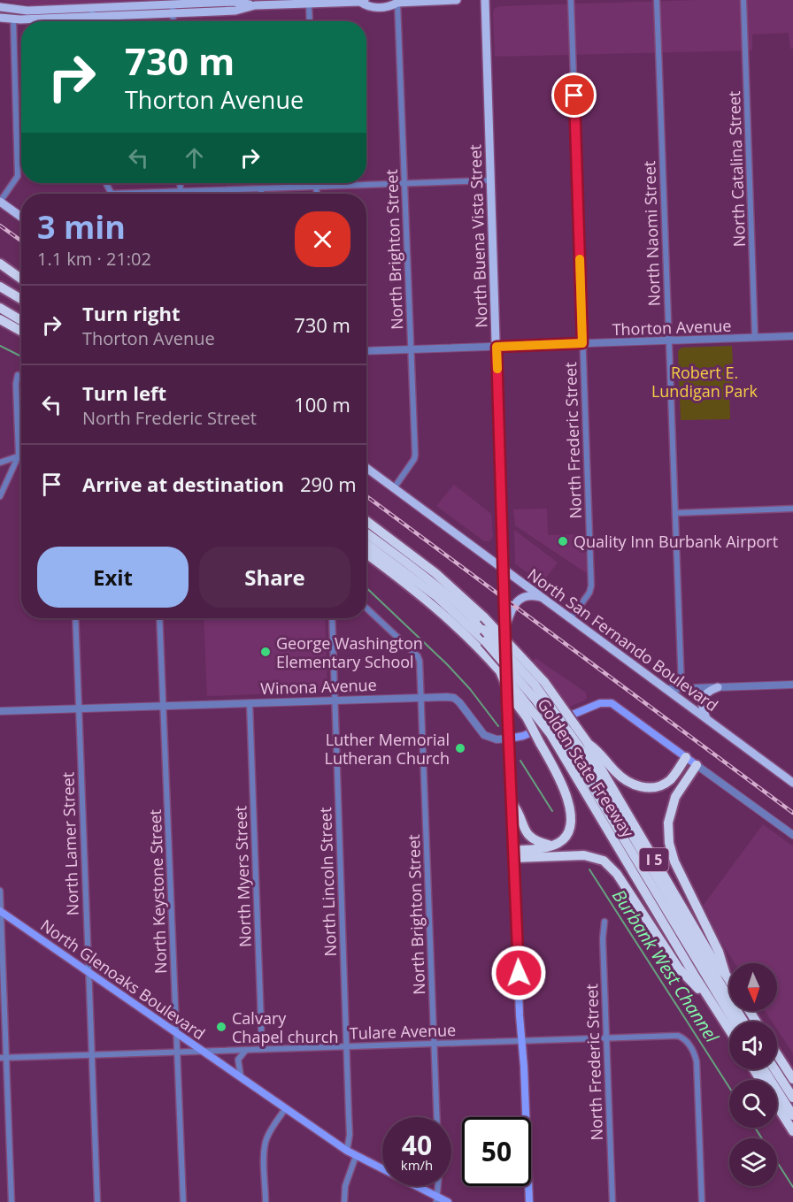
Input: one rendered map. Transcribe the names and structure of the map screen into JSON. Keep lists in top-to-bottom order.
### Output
{
  "streets": {
    "highway": ["Golden State Freeway", "I 5"],
    "main road": [
      "North Buena Vista Street",
      "North San Fernando Boulevard",
      "Winona Avenue",
      "North Glenoaks Boulevard"
    ],
    "street": [
      "North Catalina Street",
      "North Naomi Street",
      "North Brighton Street",
      "Thorton Avenue",
      "North Frederic Street",
      "North Lamer Street",
      "North Myers Street",
      "North Lincoln Street",
      "North Keystone Street",
      "Tulare Avenue"
    ]
  },
  "crossings": [
    ["North Catalina Street", "Thorton Avenue"],
    ["North Naomi Street", "Thorton Avenue"],
    ["North Buena Vista Street", "Thorton Avenue"],
    ["North Buena Vista Street", "North San Fernando Boulevard"],
    ["North Buena Vista Street", "Winona Avenue"],
    ["North Buena Vista Street", "Tulare Avenue"],
    ["North Brighton Street", "Thorton Avenue"],
    ["North Brighton Street", "North San Fernando Boulevard"],
    ["North Brighton Street", "Winona Avenue"],
    ["North Brighton Street", "Tulare Avenue"],
    ["Thorton Avenue", "North Frederic Street"],
    ["North Frederic Street", "North San Fernando Boulevard"],
    ["North Frederic Street", "Tulare Avenue"],
    ["Winona Avenue", "North Lamer Street"],
    ["Winona Avenue", "North Myers Street"],
    ["Winona Avenue", "North Lincoln Street"],
    ["Winona Avenue", "North Keystone Street"],
    ["North Lamer Street", "North Glenoaks Boulevard"],
    ["North Lamer Street", "Tulare Avenue"],
    ["North Myers Street", "Tulare Avenue"],
    ["North Lincoln Street", "North Glenoaks Boulevard"],
    ["North Lincoln Street", "Tulare Avenue"],
    ["North Keystone Street", "North Glenoaks Boulevard"],
    ["North Keystone Street", "Tulare Avenue"],
    ["North Glenoaks Boulevard", "Tulare Avenue"]
  ],
  "water": ["Burbank West Channel"],
  "parks": ["Robert E. Lundigan Park"],
  "places": [
    "Quality Inn Burbank Airport",
    "George Washington Elementary School",
    "Luther Memorial Lutheran Church",
    "Calvary Chapel church"
  ],
  "north": "bottom",
  "page": {
    "turn": ["730 m", "Thorton Avenue"],
    "heading": ["3 min", "1.1 km · 21:02"],
    "list": [
      {
        "name": "Turn right",
        "note": "Thorton Avenue",
        "value": "730 m"
      },
      {
        "name": "Turn left",
        "note": "North Frederic Street",
        "value": "100 m"
      },
      {
        "name": "Arrive at destination",
        "value": "290 m"
      }
    ],
    "buttons": ["Exit", "Share"],
    "speed": "40 km/h",
    "limit": "50"
  }
}
